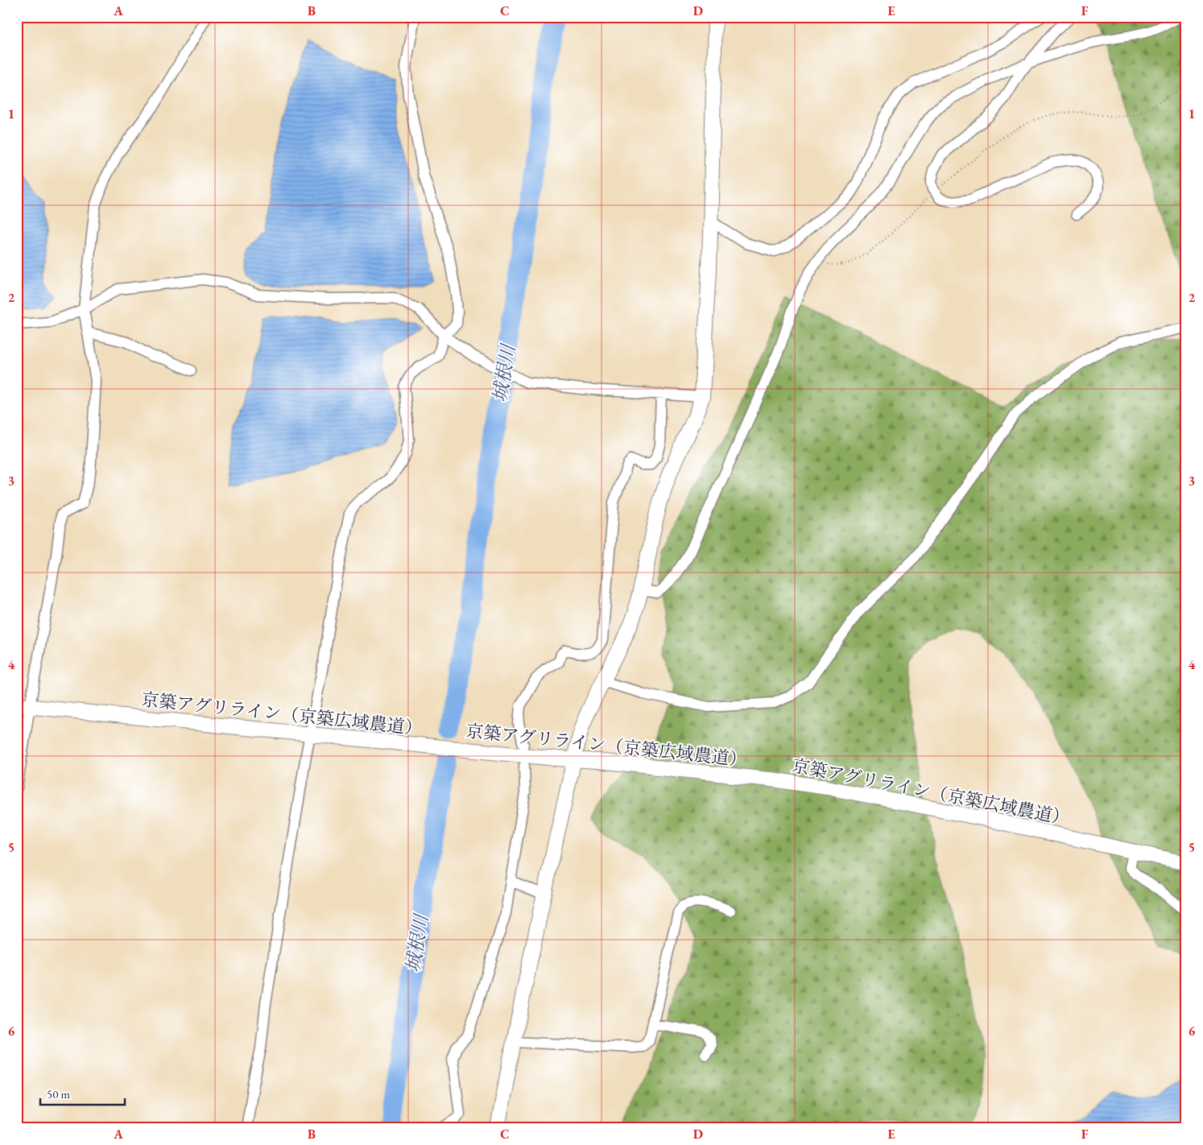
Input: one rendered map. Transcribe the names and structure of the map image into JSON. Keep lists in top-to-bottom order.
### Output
{
  "streets": {
    "street": ["京築アグリライン（京築広域農道）"]
  },
  "water": ["城根川"],
  "scale_bar": "50 m",
  "grid": {
    "columns": [
      "A",
      "B",
      "C",
      "D",
      "E",
      "F"
    ],
    "rows": [
      "1",
      "2",
      "3",
      "4",
      "5",
      "6"
    ]
  }
}
